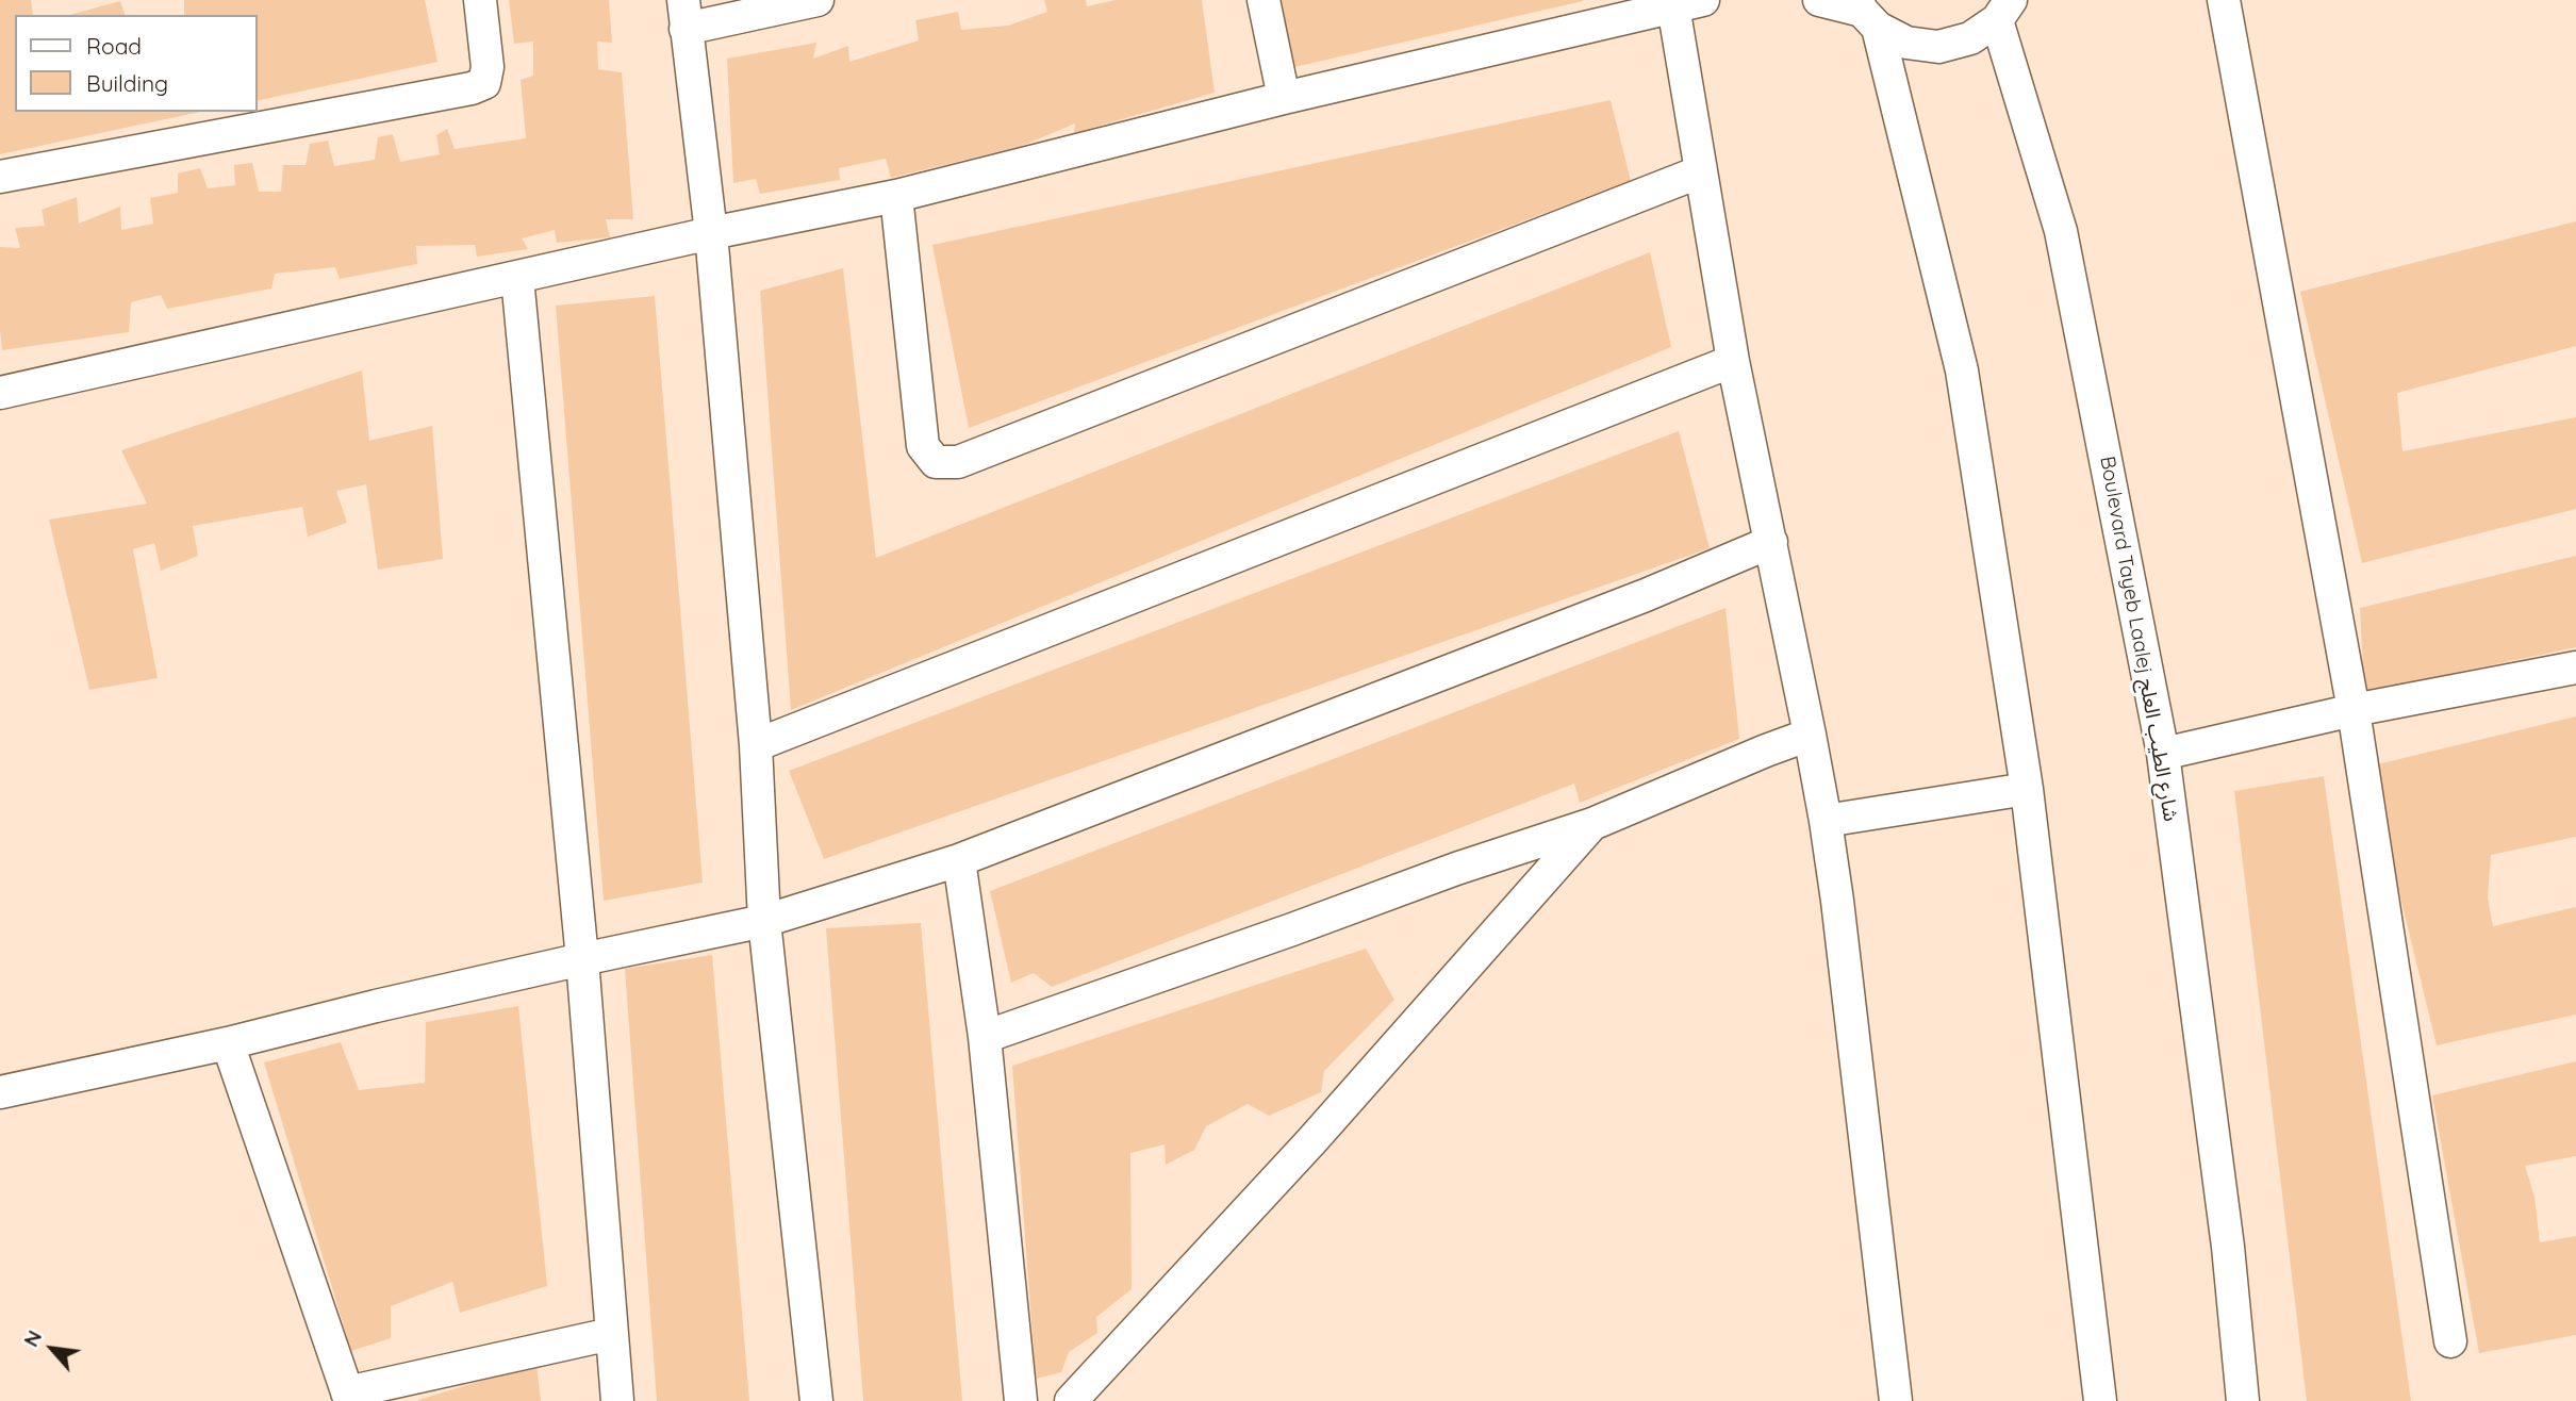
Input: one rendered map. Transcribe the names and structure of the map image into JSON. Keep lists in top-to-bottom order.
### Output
{
  "streets": {
    "street": ["Boulevard Tayeb Laalej شارع الطيب العلج"]
  },
  "legend": ["Road", "Building"],
  "north": "top left"
}
